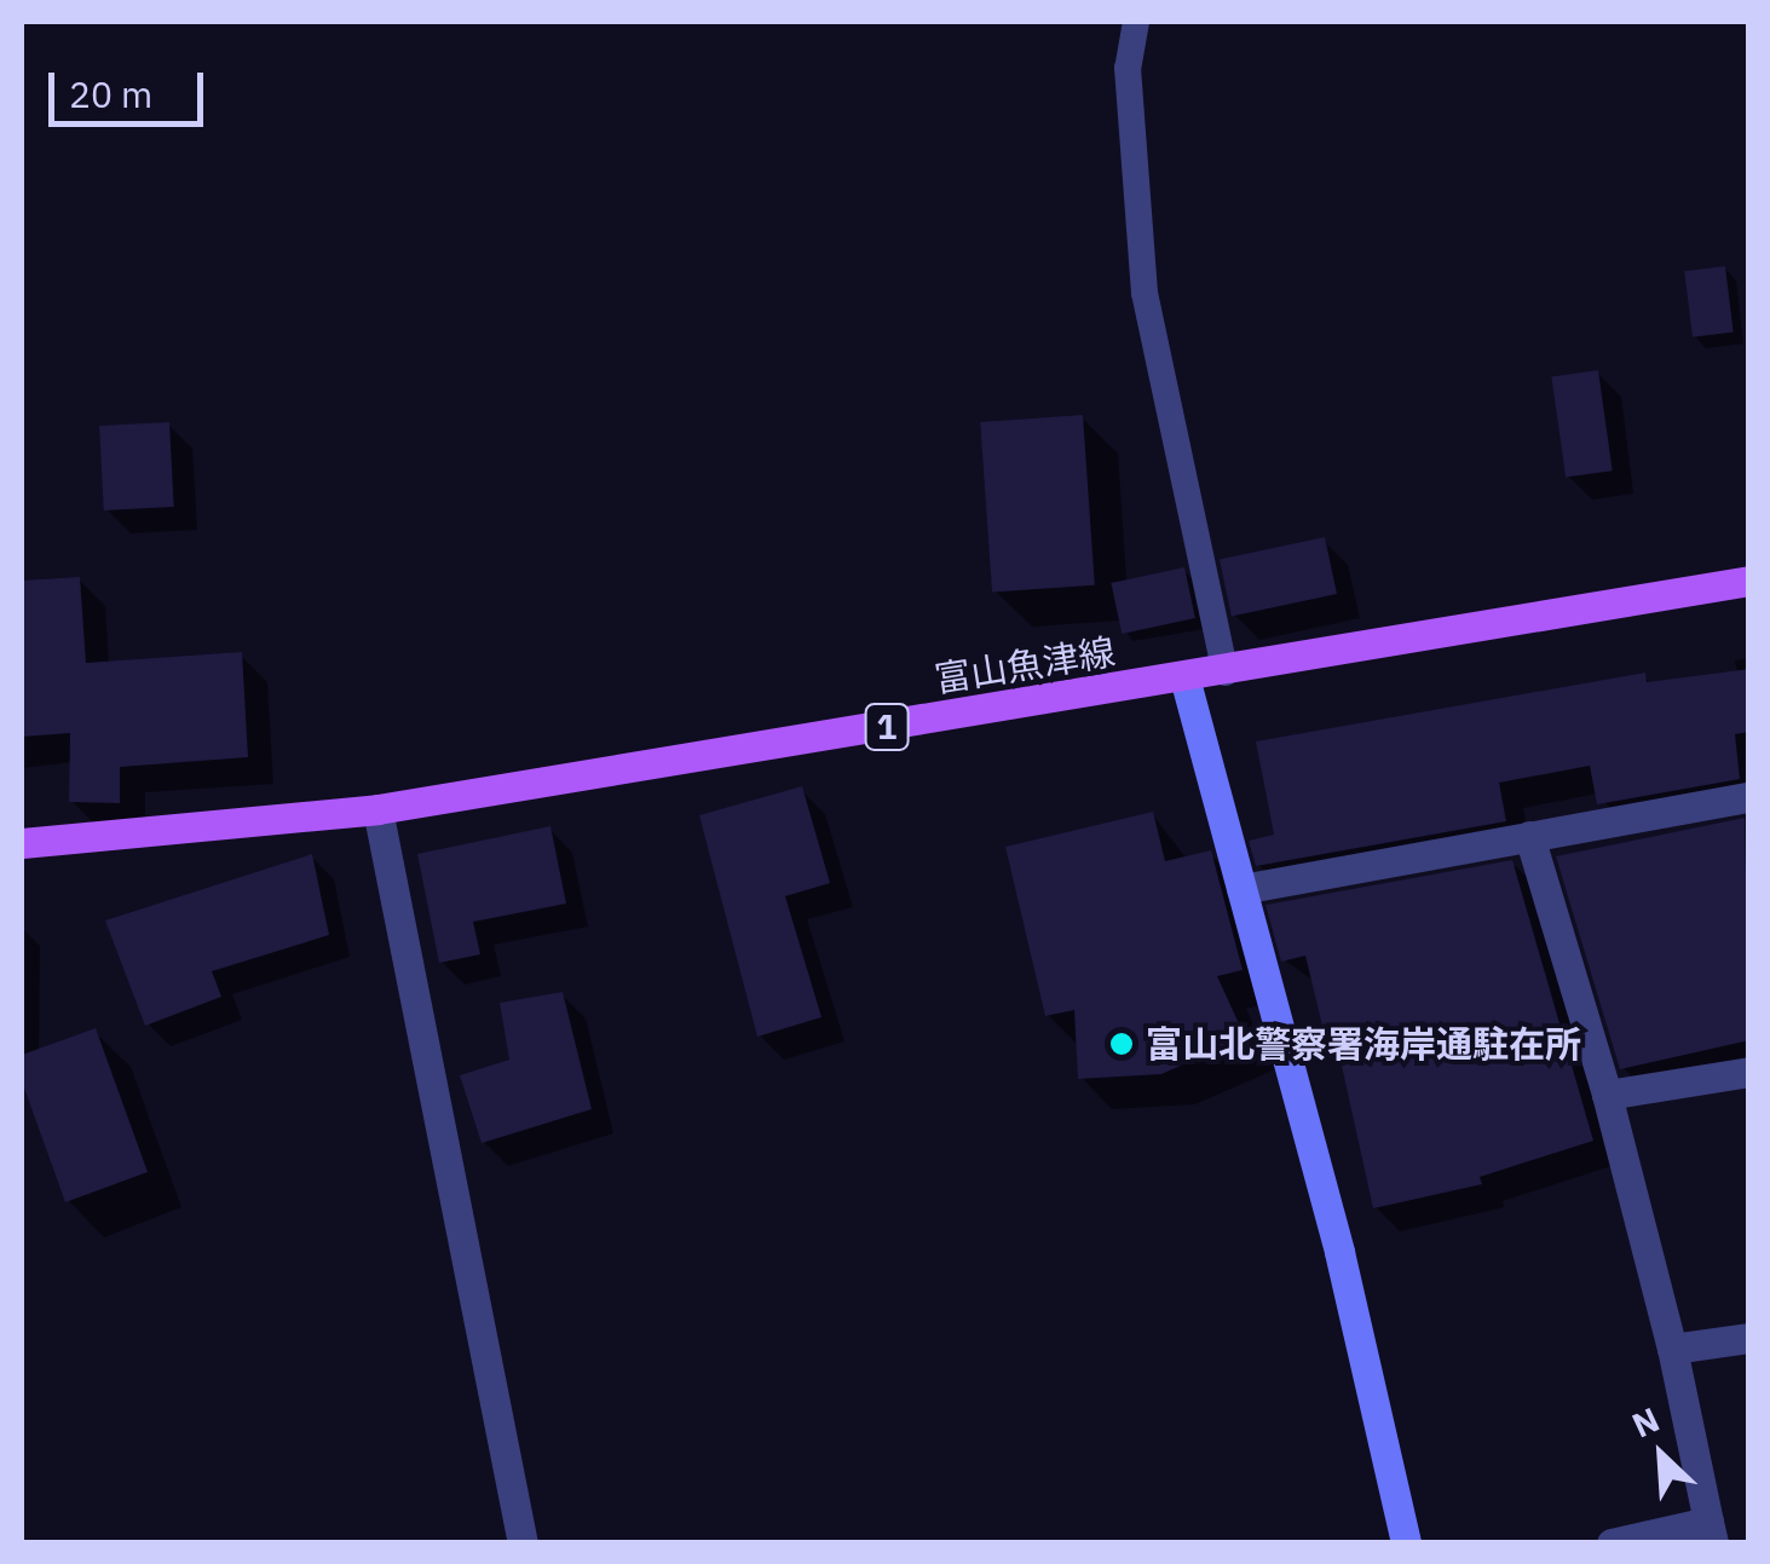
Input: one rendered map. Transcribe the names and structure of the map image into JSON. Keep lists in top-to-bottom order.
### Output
{
  "streets": {
    "main road": ["富山魚津線", "1"]
  },
  "places": ["富山北警察署海岸通駐在所"],
  "scale_bar": "20 m",
  "north": "top left"
}
